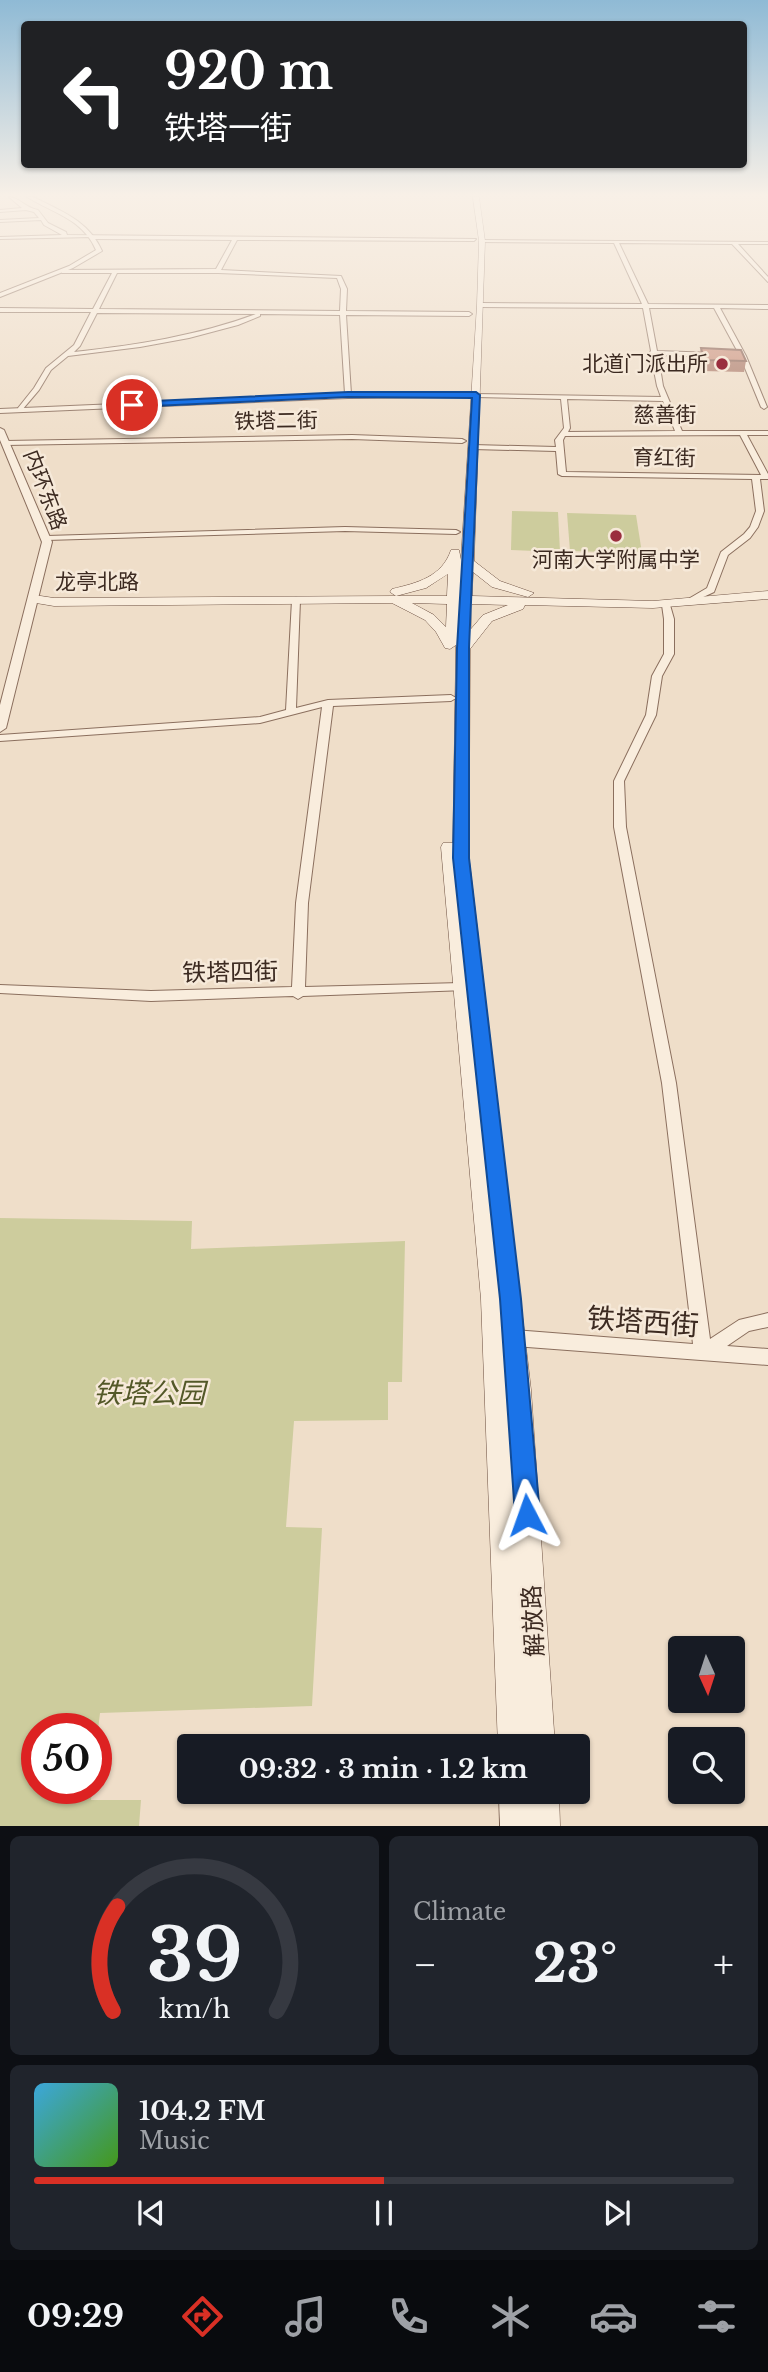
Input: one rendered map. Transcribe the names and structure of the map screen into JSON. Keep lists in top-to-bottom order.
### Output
{
  "streets": {
    "main road": ["龙亭北路", "解放路"],
    "street": [
      "慈善街",
      "铁塔二街",
      "育红街",
      "内环东路",
      "铁塔四街",
      "铁塔西街"
    ]
  },
  "crossings": [
    ["铁塔二街", "育红街"],
    ["铁塔二街", "内环东路"],
    ["铁塔二街", "解放路"],
    ["内环东路", "龙亭北路"],
    ["龙亭北路", "解放路"],
    ["铁塔四街", "解放路"],
    ["铁塔西街", "解放路"]
  ],
  "parks": ["铁塔公园"],
  "places": ["北道门派出所", "河南大学附属中学"],
  "north": "bottom",
  "page": {
    "turn": ["920 m", "铁塔一街"],
    "limit": "50",
    "trip": "09:32 · 3 min · 1.2 km",
    "tile": "Climate",
    "heat": ["−", "23°", "+"],
    "song": ["104.2 FM", "Music"],
    "tabs": "09:29",
    "gauge": ["39", "km/h"]
  }
}
